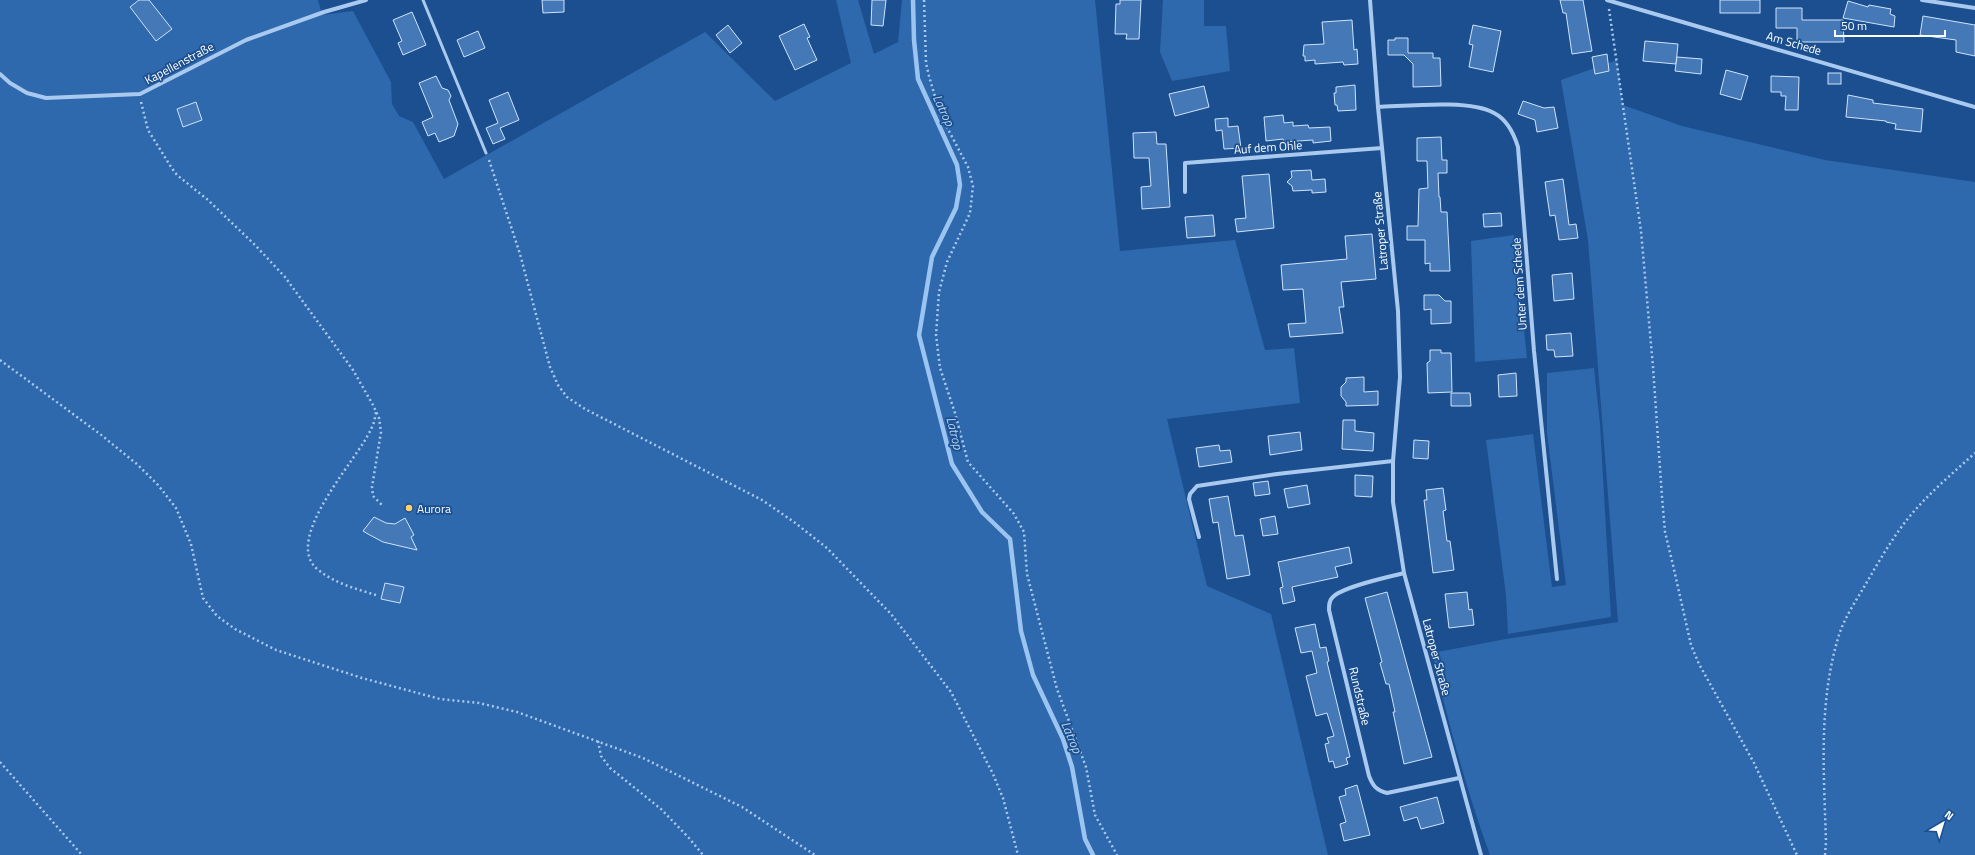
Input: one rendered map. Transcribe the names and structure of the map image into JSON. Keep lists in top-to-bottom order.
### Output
{
  "streets": {
    "street": [
      "Am Schede",
      "Kapellenstraße",
      "Auf dem Ohle",
      "Latroper Straße",
      "Unter dem Schede",
      "Rundstraße"
    ]
  },
  "crossings": [
    ["Auf dem Ohle", "Latroper Straße"],
    ["Latroper Straße", "Unter dem Schede"],
    ["Latroper Straße", "Rundstraße"]
  ],
  "water": ["Latrop"],
  "places": ["Aurora"],
  "scale_bar": "50 m",
  "north": "top right"
}
